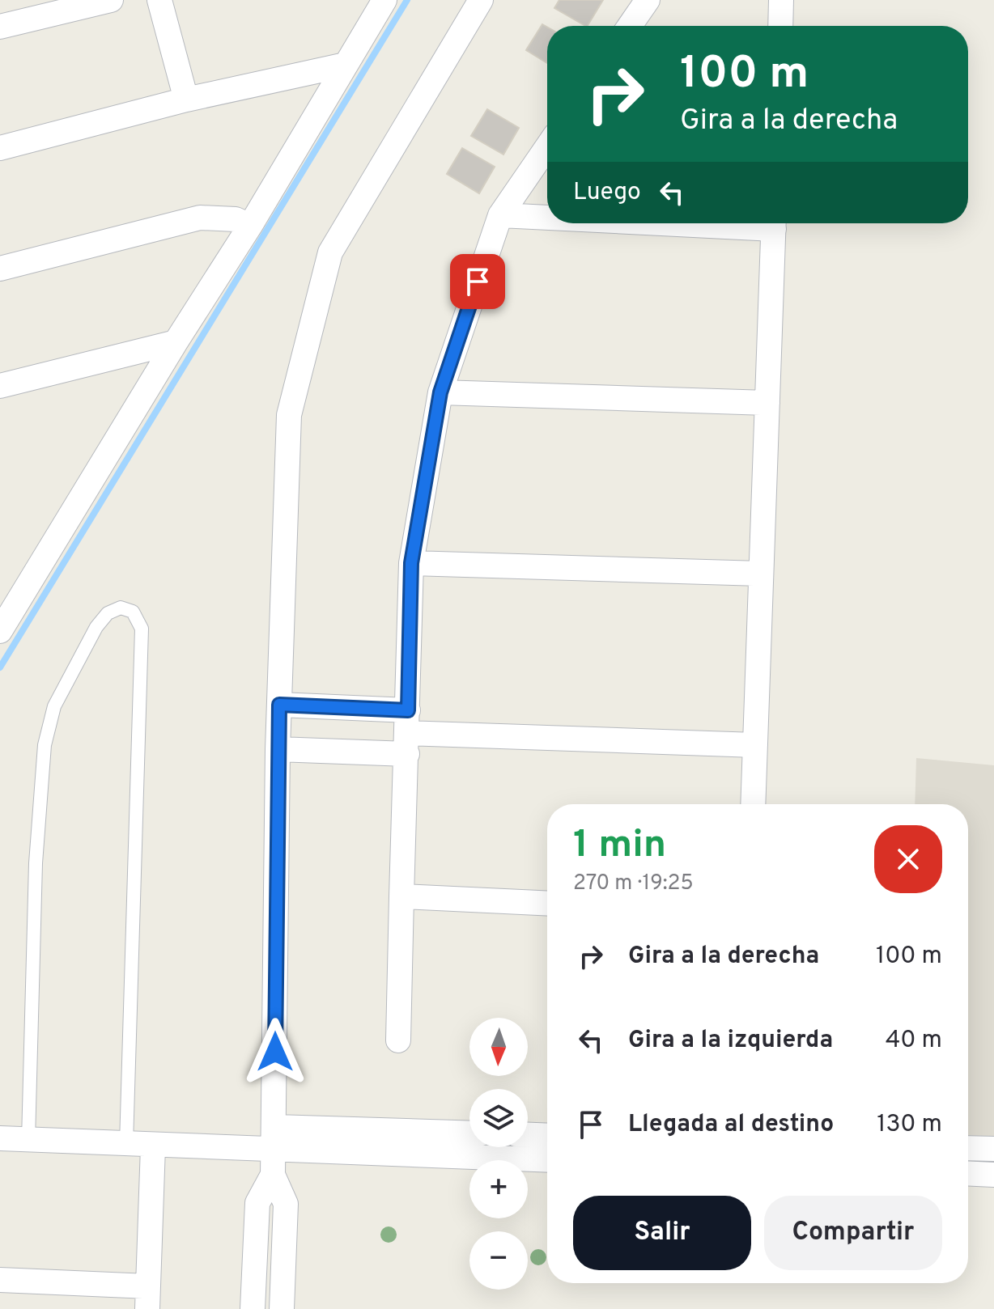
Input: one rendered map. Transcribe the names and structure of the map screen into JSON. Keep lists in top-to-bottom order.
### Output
{
  "north": "bottom",
  "page": {
    "turn": ["100 m", "Gira a la derecha"],
    "then": "Luego",
    "heading": ["1 min", "270 m · 19:25"],
    "list": [
      {
        "name": "Gira a la derecha",
        "value": "100 m"
      },
      {
        "name": "Gira a la izquierda",
        "value": "40 m"
      },
      {
        "name": "Llegada al destino",
        "value": "130 m"
      }
    ],
    "map_buttons": ["+", "−"],
    "buttons": ["Salir", "Compartir"]
  }
}
